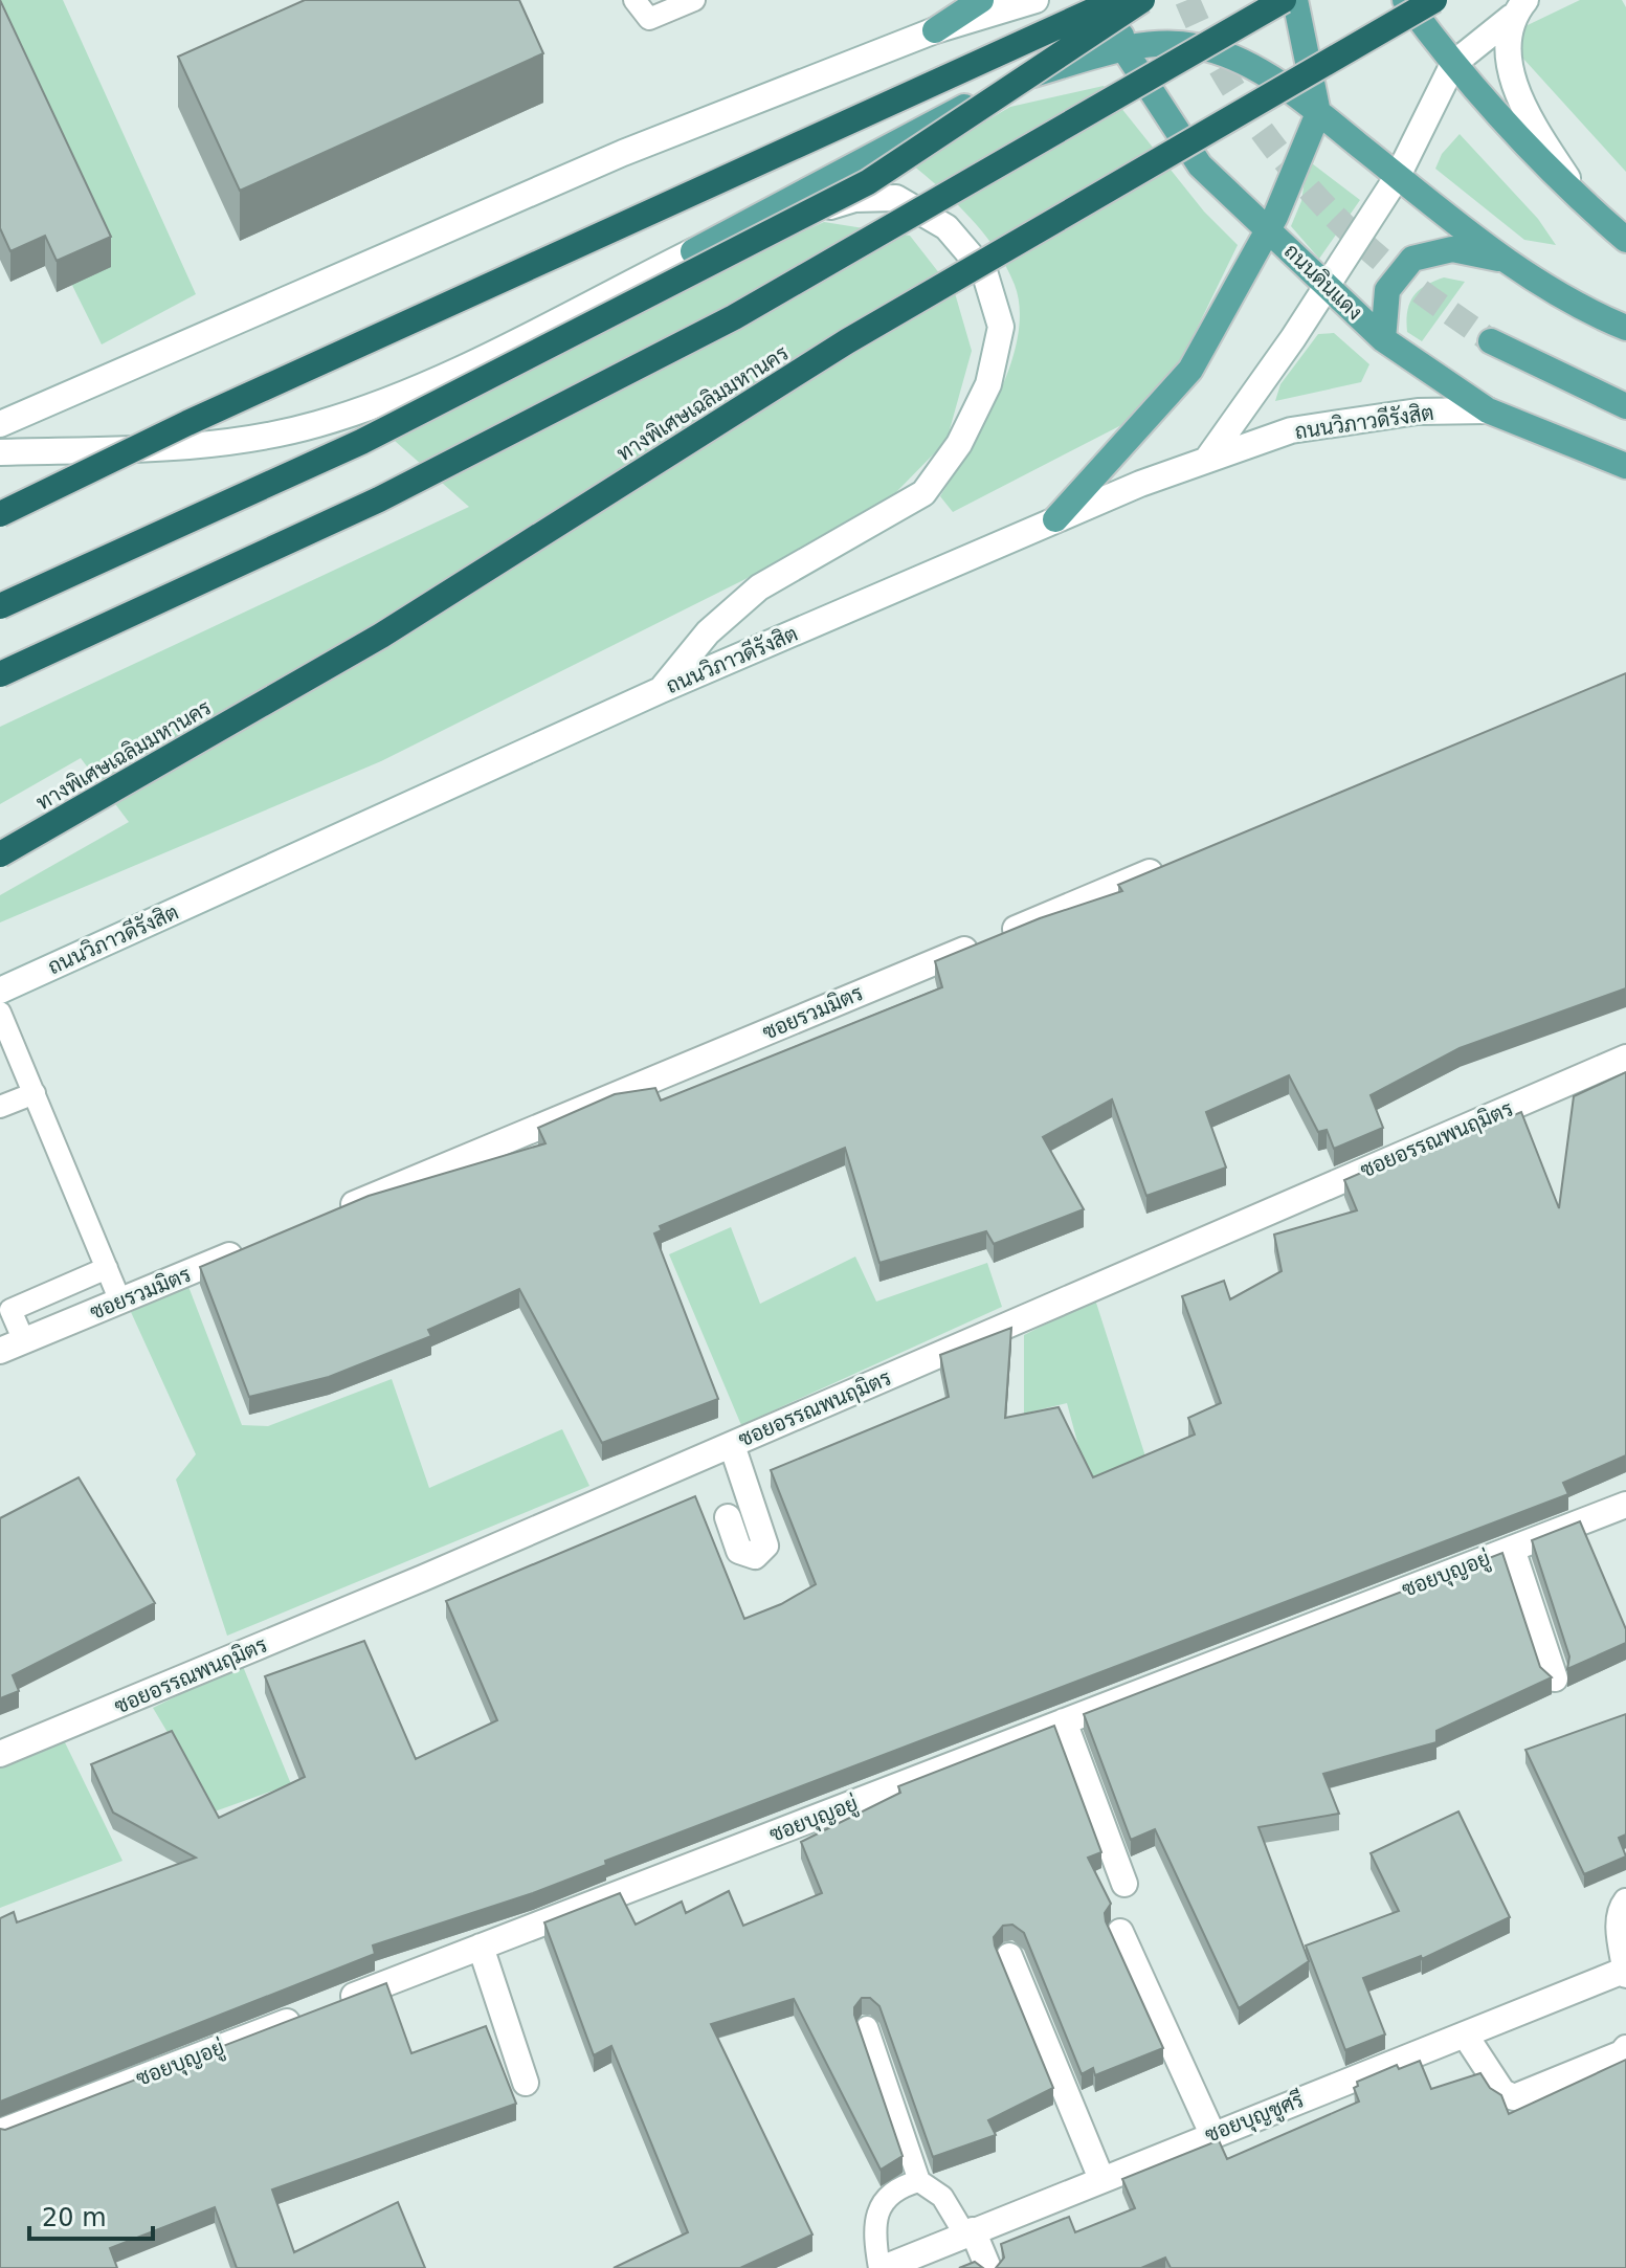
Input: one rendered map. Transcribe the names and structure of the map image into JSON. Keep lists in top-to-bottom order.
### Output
{
  "streets": {
    "highway": ["ทางพิเศษเฉลิมมหานคร"],
    "main road": ["ถนนดินแดง"],
    "street": [
      "ถนนวิภาวดีรังสิต",
      "ซอยรวมมิตร",
      "ซอยอรรณพนฤมิตร",
      "ซอยบุญอยู่",
      "ซอยบุญชูศรี"
    ]
  },
  "crossings": [
    ["ถนนดินแดง", "ถนนวิภาวดีรังสิต"]
  ],
  "scale_bar": "20 m"
}
